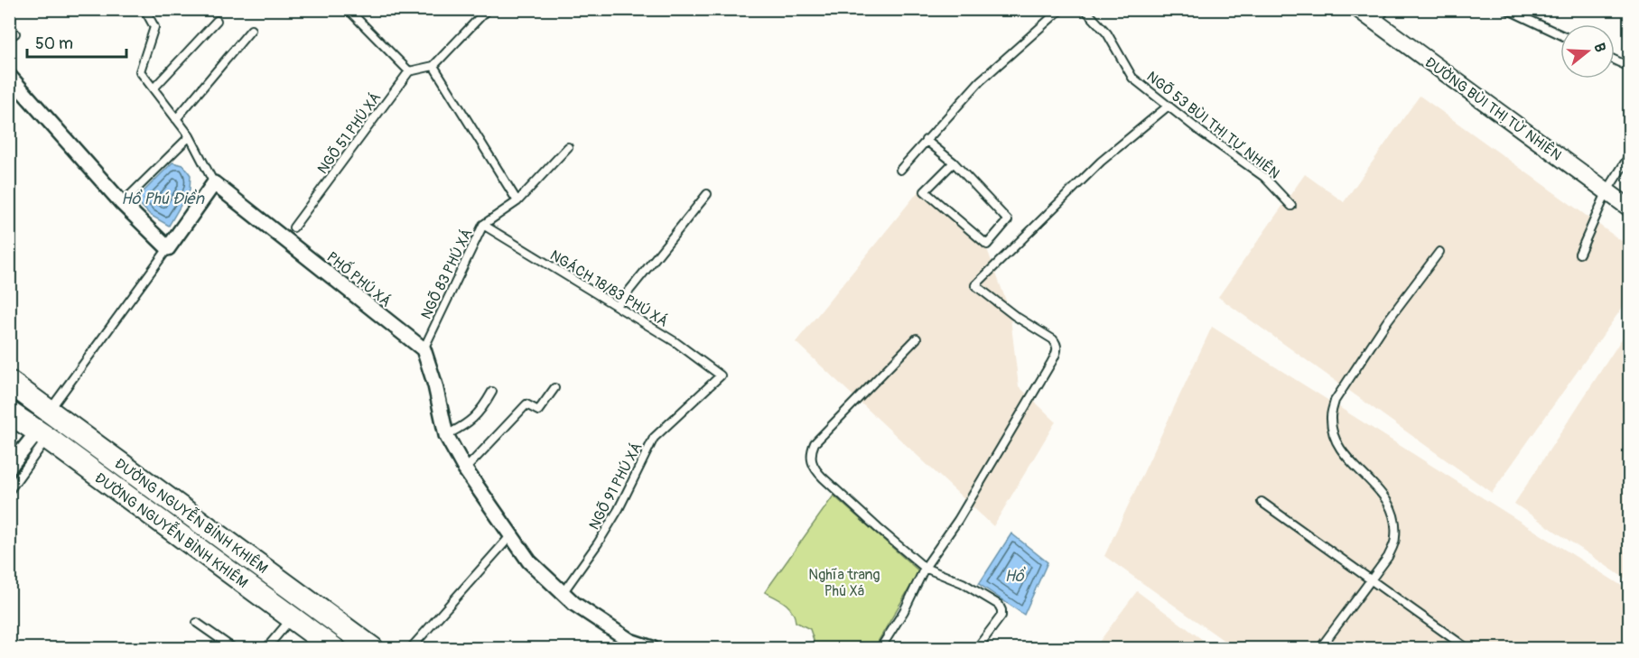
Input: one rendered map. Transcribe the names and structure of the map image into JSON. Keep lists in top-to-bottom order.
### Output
{
  "streets": {
    "highway": ["ĐƯỜNG NGUYỄN BỈNH KHIÊM", "ĐƯỜNG NGUYỄN BÌNH KHIÊM"],
    "street": ["ĐƯỜNG BÙI THỊ TỪ NHIÊN", "PHỐ PHÚ XÁ"],
    "lane": [
      "NGÕ 53 BÙI THỊ TỰ NHIÊN",
      "NGÕ 51 PHÚ XÁ",
      "NGÕ 83 PHÚ XÁ",
      "NGÁCH 18/83 PHÚ XÁ",
      "NGÕ 91 PHÚ XÁ"
    ]
  },
  "crossings": [
    ["NGÕ 83 PHÚ XÁ", "PHỐ PHÚ XÁ"],
    ["NGÕ 83 PHÚ XÁ", "NGÁCH 18/83 PHÚ XÁ"],
    ["NGÁCH 18/83 PHÚ XÁ", "NGÕ 91 PHÚ XÁ"]
  ],
  "water": ["Hồ Phú Điền", "Hồ"],
  "parks": ["Nghĩa trang Phú Xá"],
  "scale_bar": "50 m",
  "north": "right"
}
